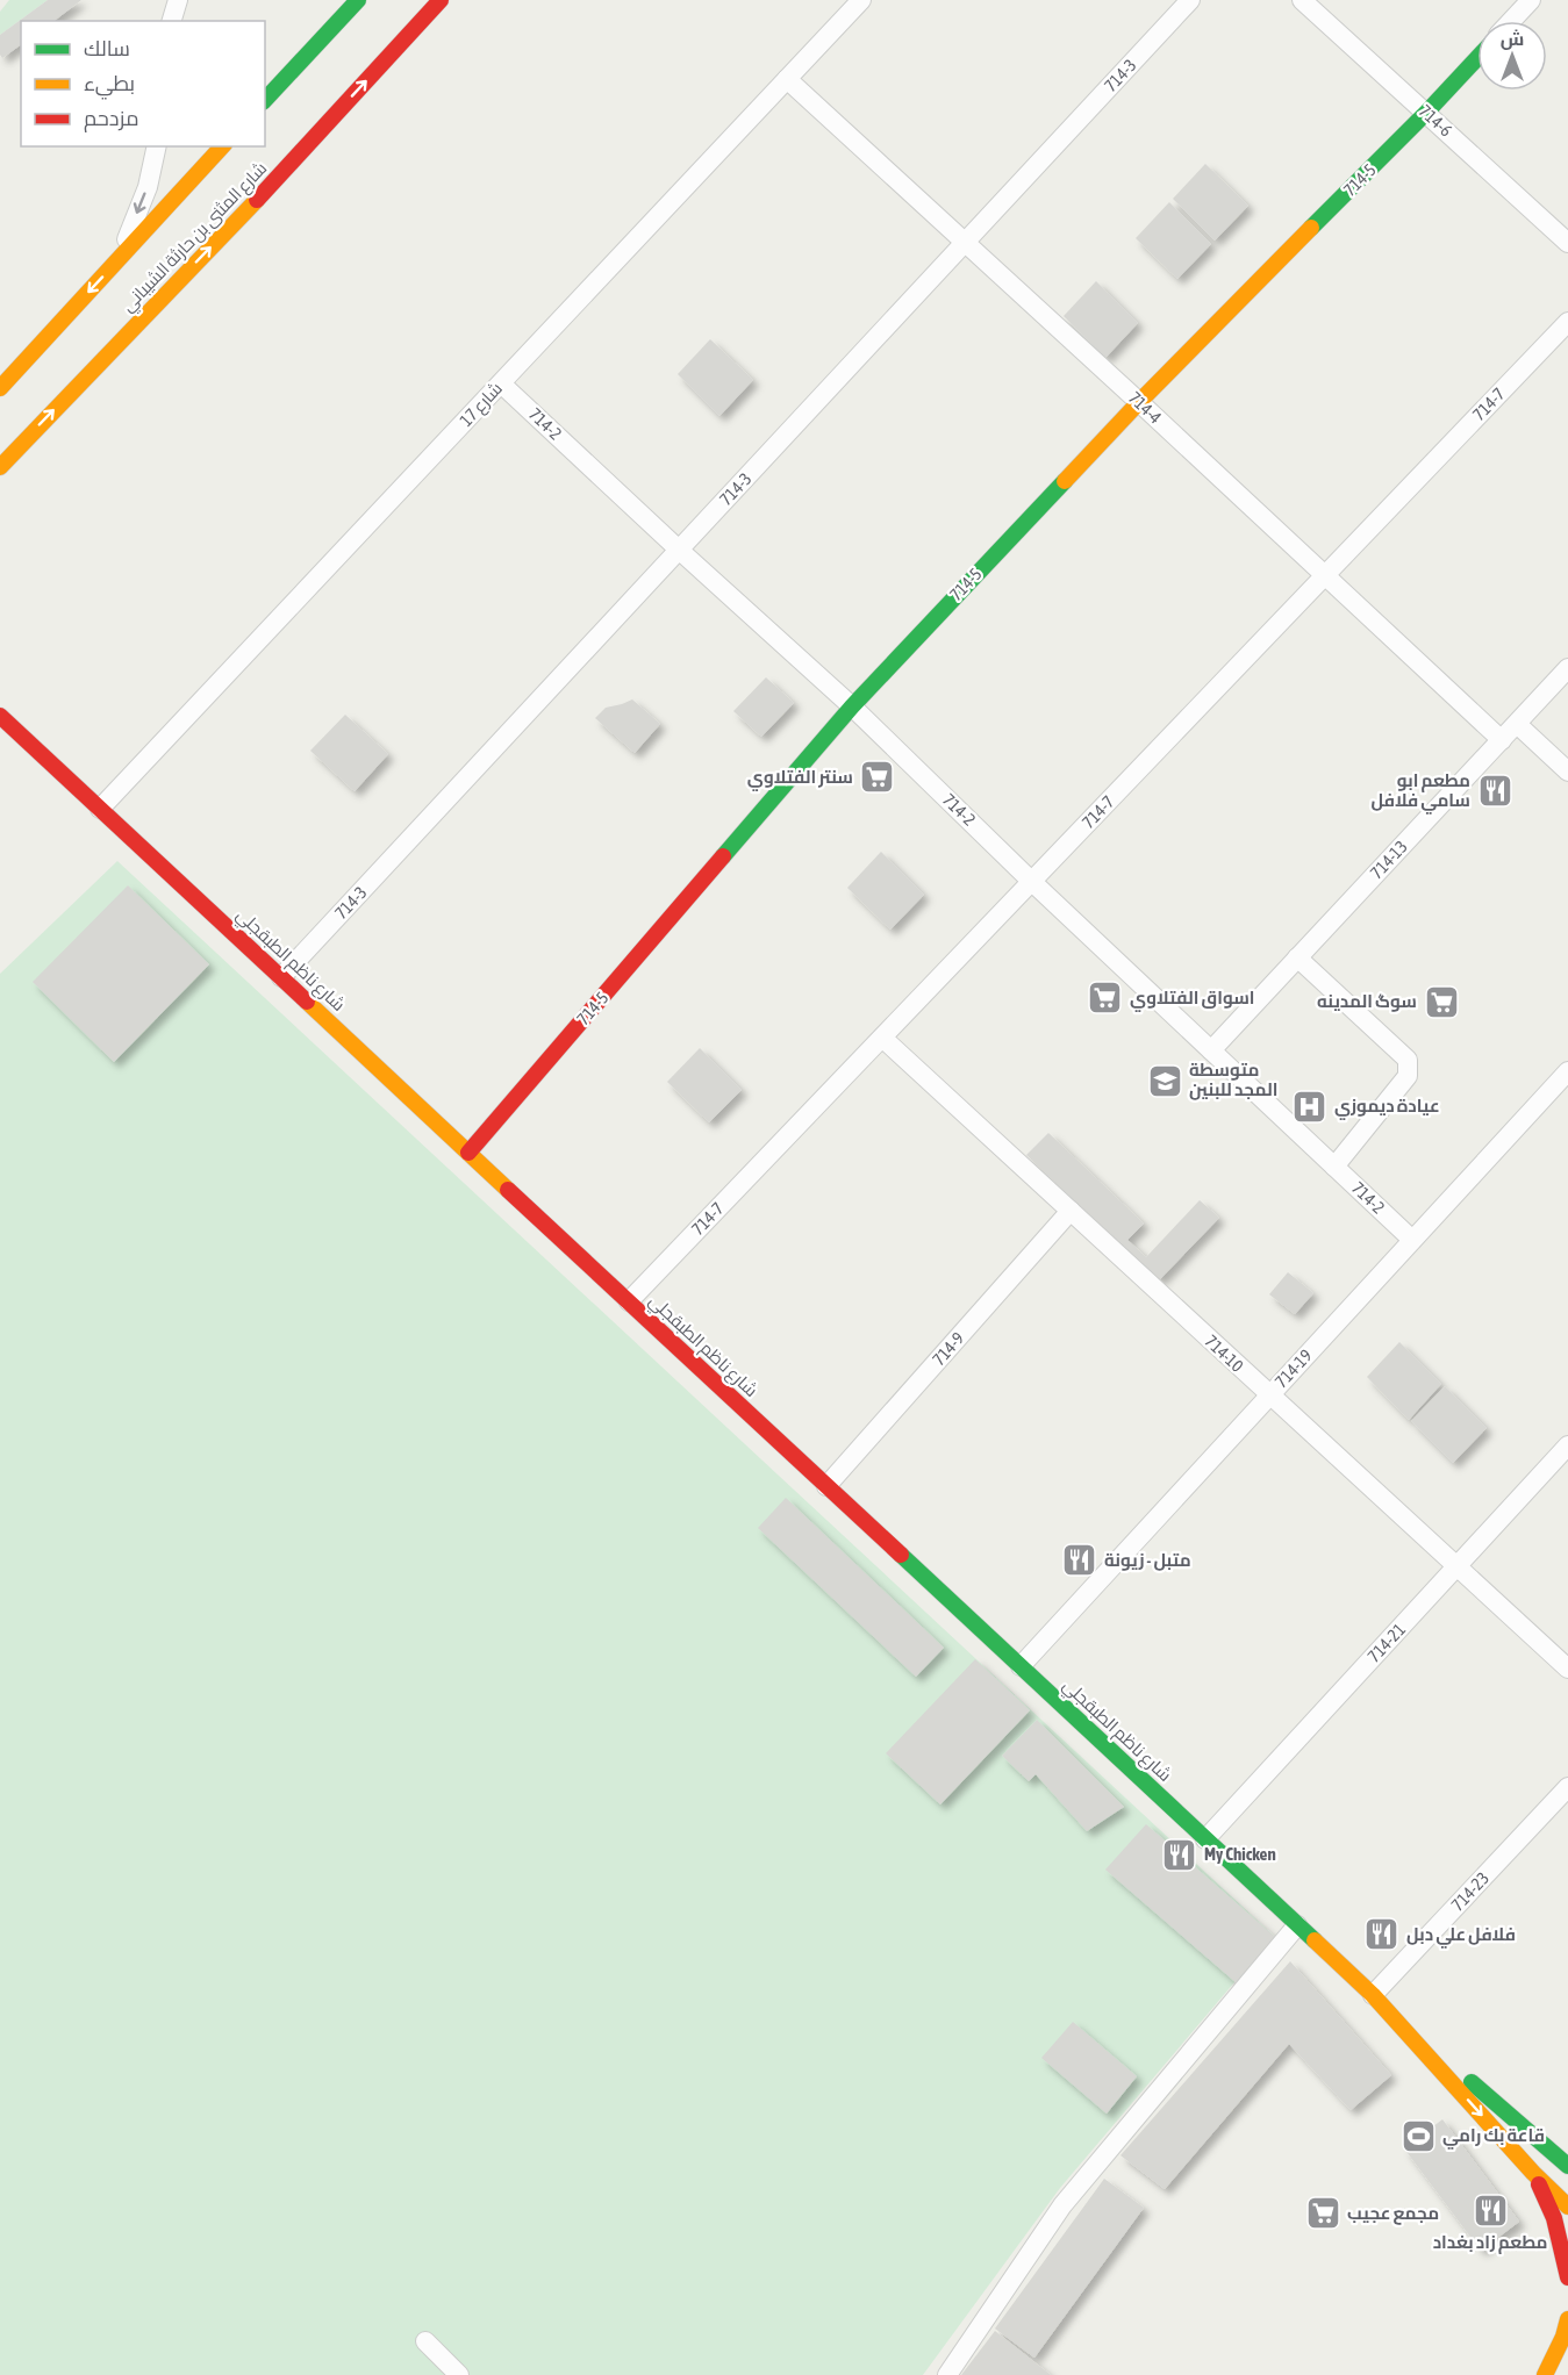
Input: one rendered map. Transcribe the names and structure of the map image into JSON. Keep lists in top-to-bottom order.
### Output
{
  "streets": {
    "main road": ["714-5", "شارع المثنى بن حارثة الشيباني", "شارع ناظم الطبقجلي"],
    "street": [
      "714-3",
      "714-6",
      "شارع 17",
      "714-7",
      "714-4",
      "714-2",
      "714-13",
      "714-9",
      "714-10",
      "714-19",
      "714-21",
      "714-23"
    ]
  },
  "crossings": [
    ["714-3", "714-4"],
    ["714-3", "714-2"],
    ["714-3", "شارع ناظم الطبقجلي"],
    ["714-6", "714-5"],
    ["714-5", "714-4"],
    ["714-5", "714-2"],
    ["714-5", "شارع ناظم الطبقجلي"],
    ["شارع 17", "714-4"],
    ["شارع 17", "714-2"],
    ["شارع 17", "شارع ناظم الطبقجلي"],
    ["714-7", "714-4"],
    ["714-7", "714-2"],
    ["714-7", "شارع ناظم الطبقجلي"],
    ["714-7", "714-10"],
    ["714-4", "714-13"],
    ["714-2", "714-13"],
    ["714-2", "714-19"],
    ["شارع ناظم الطبقجلي", "714-9"],
    ["شارع ناظم الطبقجلي", "714-19"],
    ["شارع ناظم الطبقجلي", "714-21"],
    ["شارع ناظم الطبقجلي", "714-23"],
    ["714-9", "714-10"],
    ["714-10", "714-19"],
    ["714-10", "714-21"]
  ],
  "places": {
    "supermarket": [
      "سنتر الفتلاوي",
      "اسواق الفتلاوي",
      "سوگ المدينه",
      "مجمع عجيب"
    ],
    "restaurant": [
      "مطعم ابو سامي فلافل",
      "متبل - زيونة",
      "My Chicken",
      "فلافل علي دبل",
      "مطعم زاد بغداد"
    ],
    "school or university": ["متوسطة المجد للبنين"],
    "hospital": ["عيادة ديموزي"],
    "sports": ["قاعة بك رامي"]
  },
  "legend": ["سالك", "بطيء", "مزدحم"],
  "north": "top"
}
